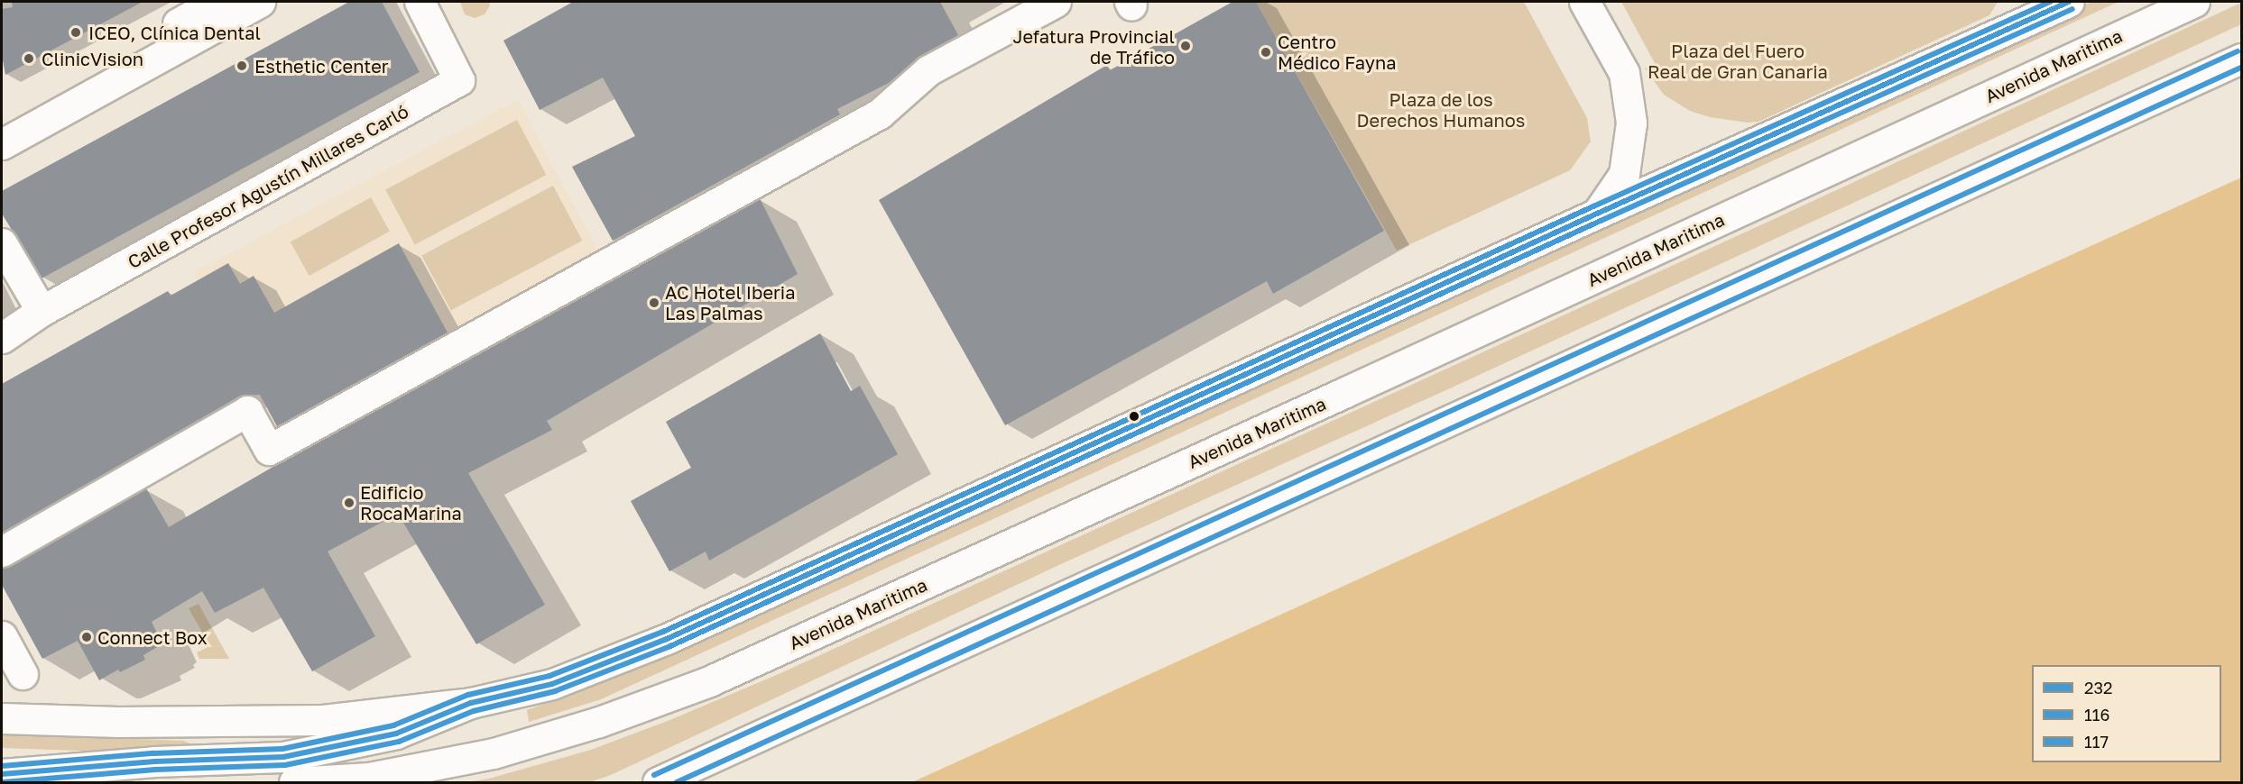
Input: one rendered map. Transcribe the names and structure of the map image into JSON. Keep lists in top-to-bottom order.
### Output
{
  "streets": {
    "main road": ["Avenida Maritima", "Calle Profesor Agustín Millares Carló"]
  },
  "parks": ["Plaza del Fuero Real de Gran Canaria", "Plaza de los Derechos Humanos"],
  "places": [
    "ICEO, Clínica Dental",
    "Jefatura Provincial de Tráfico",
    "Centro Médico Fayna",
    "ClinicVision",
    "Esthetic Center",
    "AC Hotel Iberia Las Palmas",
    "Edificio RocaMarina",
    "Connect Box"
  ],
  "lines": ["transit line 232", "transit line 117", "transit line 116"],
  "legend": ["232", "116", "117"]
}
